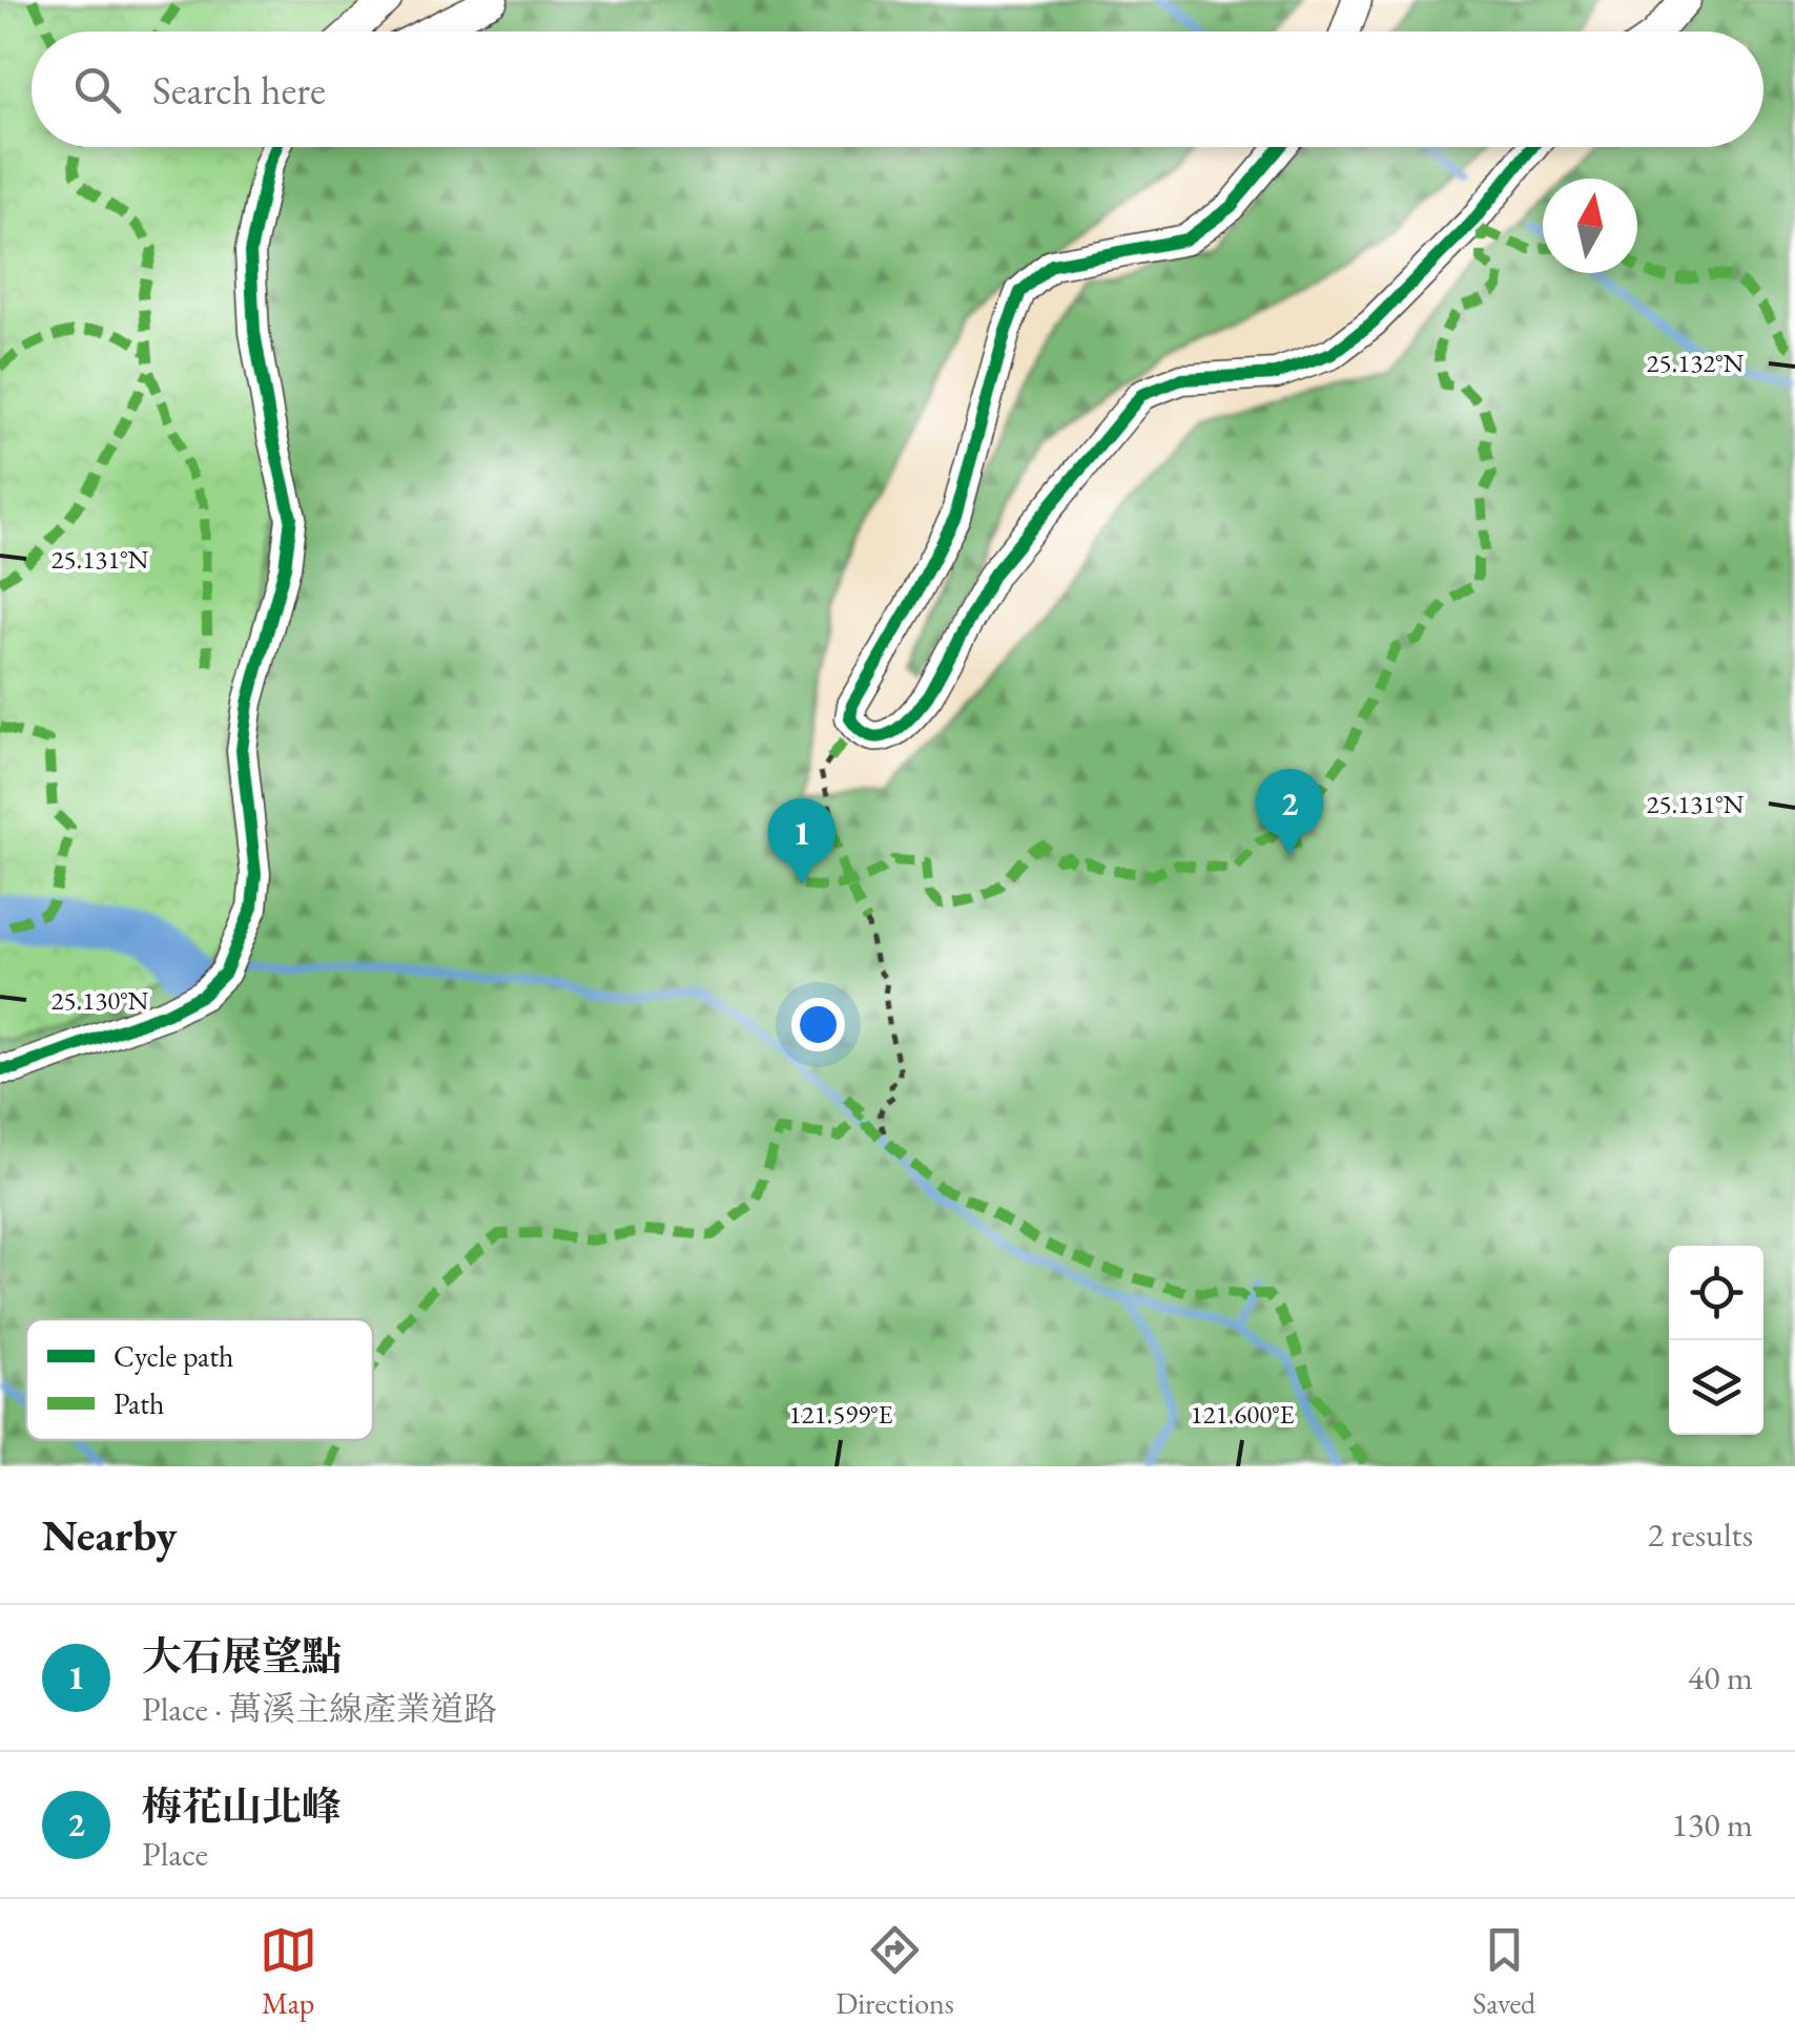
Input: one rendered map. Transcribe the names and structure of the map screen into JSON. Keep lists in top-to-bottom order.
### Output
{
  "legend": ["Cycle path", "Path"],
  "north": "top",
  "page": {
    "search": "Search here",
    "pins": ["2", "1"],
    "heading": ["Nearby", "2 results"],
    "list": [
      {
        "mark": "1",
        "name": "大石展望點",
        "note": "Place · 萬溪主線產業道路",
        "value": "40 m"
      },
      {
        "mark": "2",
        "name": "梅花山北峰",
        "note": "Place",
        "value": "130 m"
      }
    ],
    "nav": ["Map", "Directions", "Saved"]
  },
  "coordinates": [
    "25.132°N",
    "25.131°N",
    "25.130°N",
    "121.599°E",
    "121.600°E"
  ]
}
